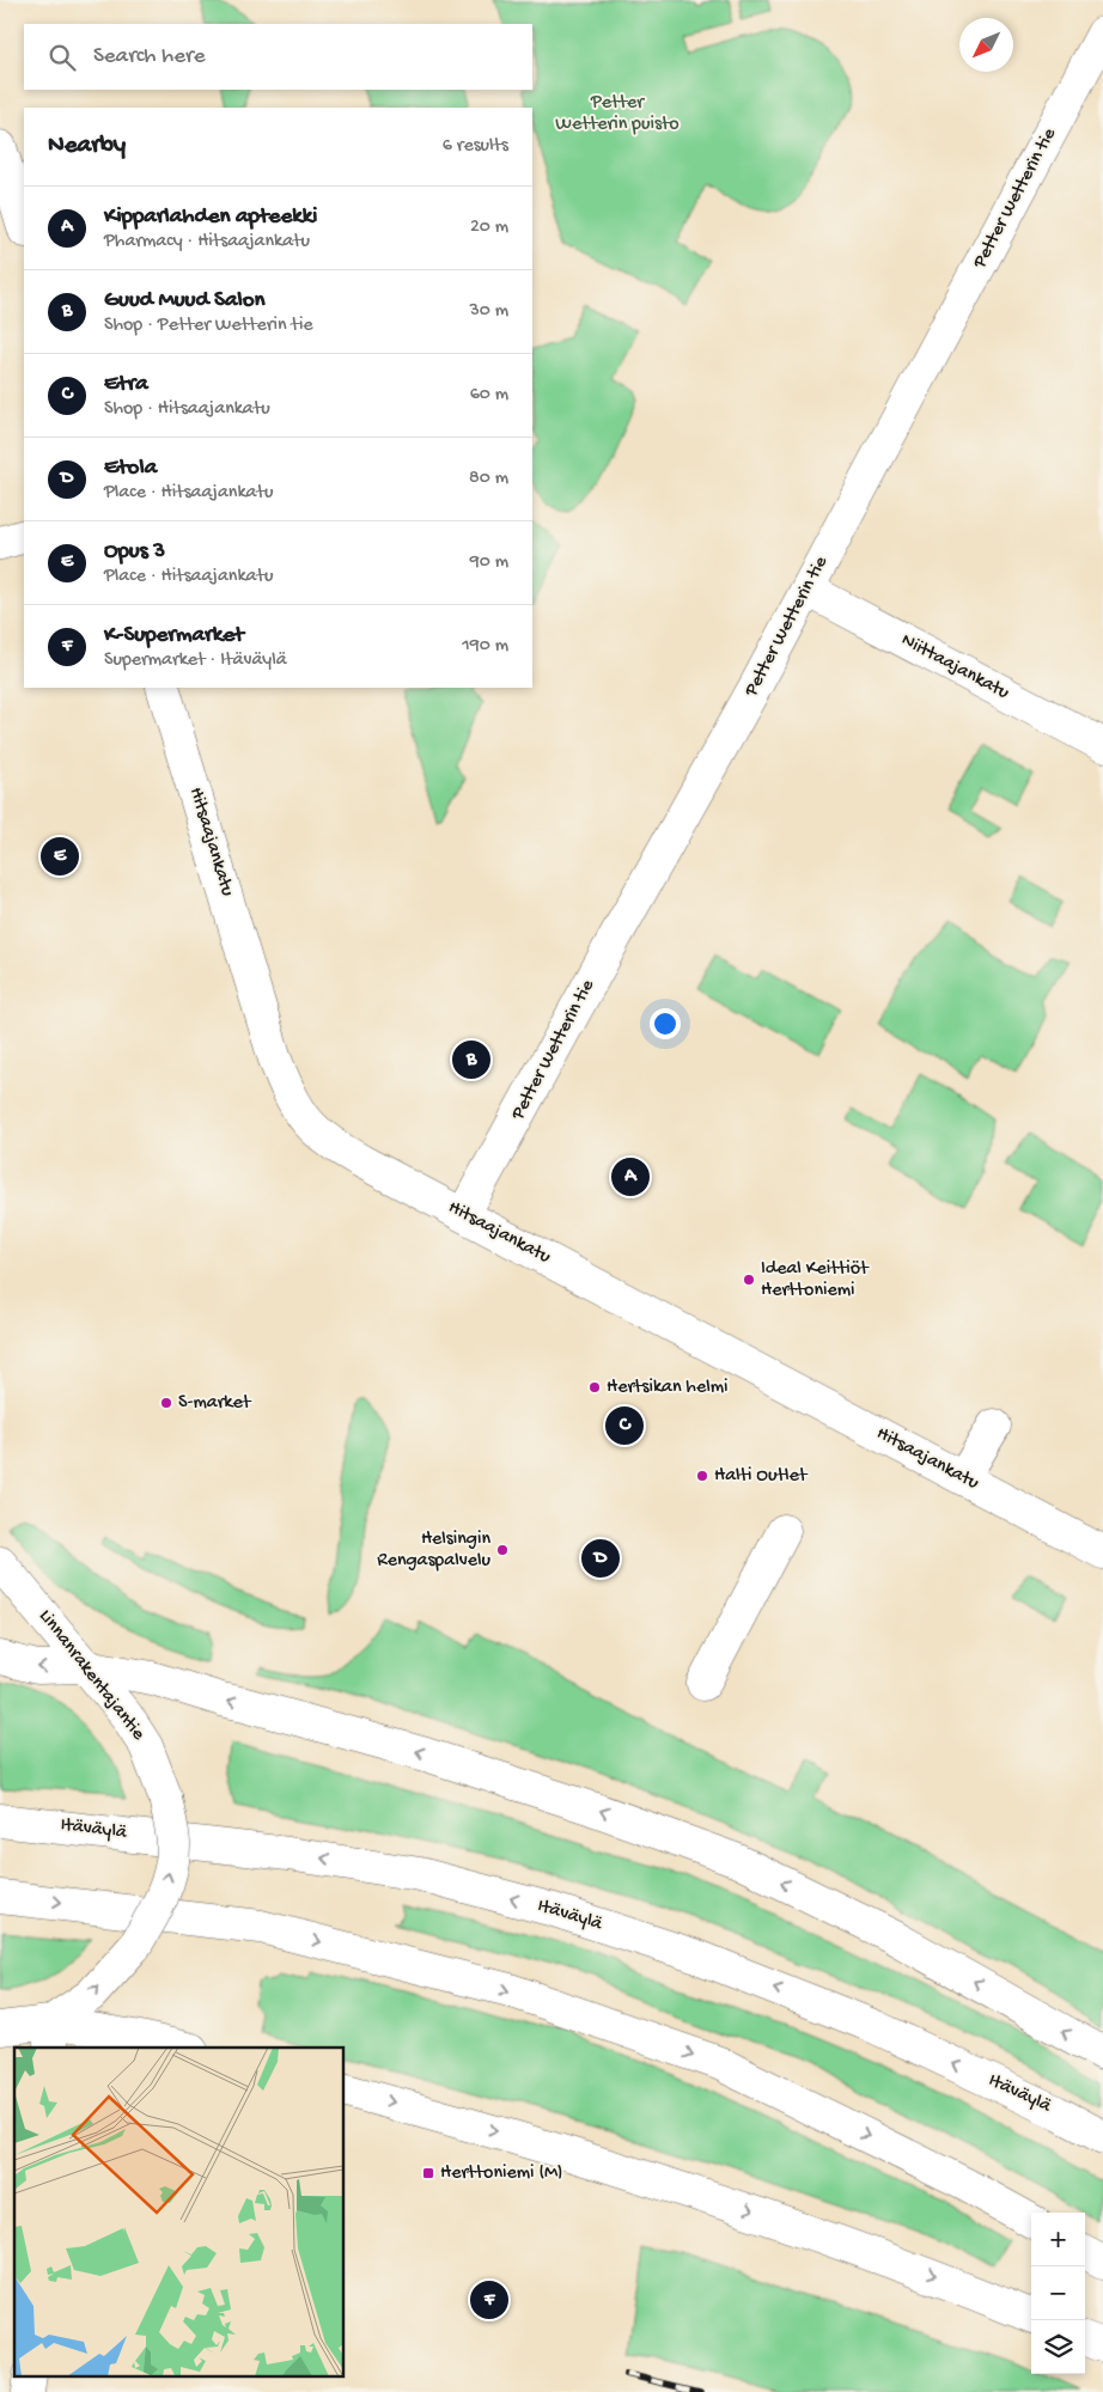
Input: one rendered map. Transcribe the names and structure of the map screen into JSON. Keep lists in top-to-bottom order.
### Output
{
  "streets": {
    "main road": [
      "Petter Wetterin tie",
      "Niittaajankatu",
      "Hitsaajankatu",
      "Linnanrakentajantie",
      "Itäväylä"
    ]
  },
  "crossings": [
    ["Petter Wetterin tie", "Niittaajankatu"],
    ["Petter Wetterin tie", "Hitsaajankatu"]
  ],
  "one_way": ["Linnanrakentajantie"],
  "parks": ["Petter Wetterin puisto"],
  "places": {
    "other": [
      "Ideal Keittiöt Herttoniemi",
      "Hertsikan helmi",
      "S-market",
      "Halti Outlet",
      "Helsingin Rengaspalvelu"
    ],
    "transit": ["Herttoniemi (M)"]
  },
  "north": "bottom left",
  "page": {
    "search": "Search here",
    "heading": ["Nearby", "6 results"],
    "list": [
      {
        "mark": "A",
        "name": "Kipparlahden apteekki",
        "note": "Pharmacy · Hitsaajankatu",
        "value": "20 m"
      },
      {
        "mark": "B",
        "name": "Guud Muud Salon",
        "note": "Shop · Petter Wetterin tie",
        "value": "30 m"
      },
      {
        "mark": "C",
        "name": "Etra",
        "note": "Shop · Hitsaajankatu",
        "value": "60 m"
      },
      {
        "mark": "D",
        "name": "Etola",
        "note": "Place · Hitsaajankatu",
        "value": "80 m"
      },
      {
        "mark": "E",
        "name": "Opus 3",
        "note": "Place · Hitsaajankatu",
        "value": "90 m"
      },
      {
        "mark": "F",
        "name": "K-Supermarket",
        "note": "Supermarket · Itäväylä",
        "value": "190 m"
      }
    ],
    "pins": [
      "E",
      "B",
      "A",
      "C",
      "D",
      "F"
    ],
    "map_buttons": ["+", "−"]
  }
}
